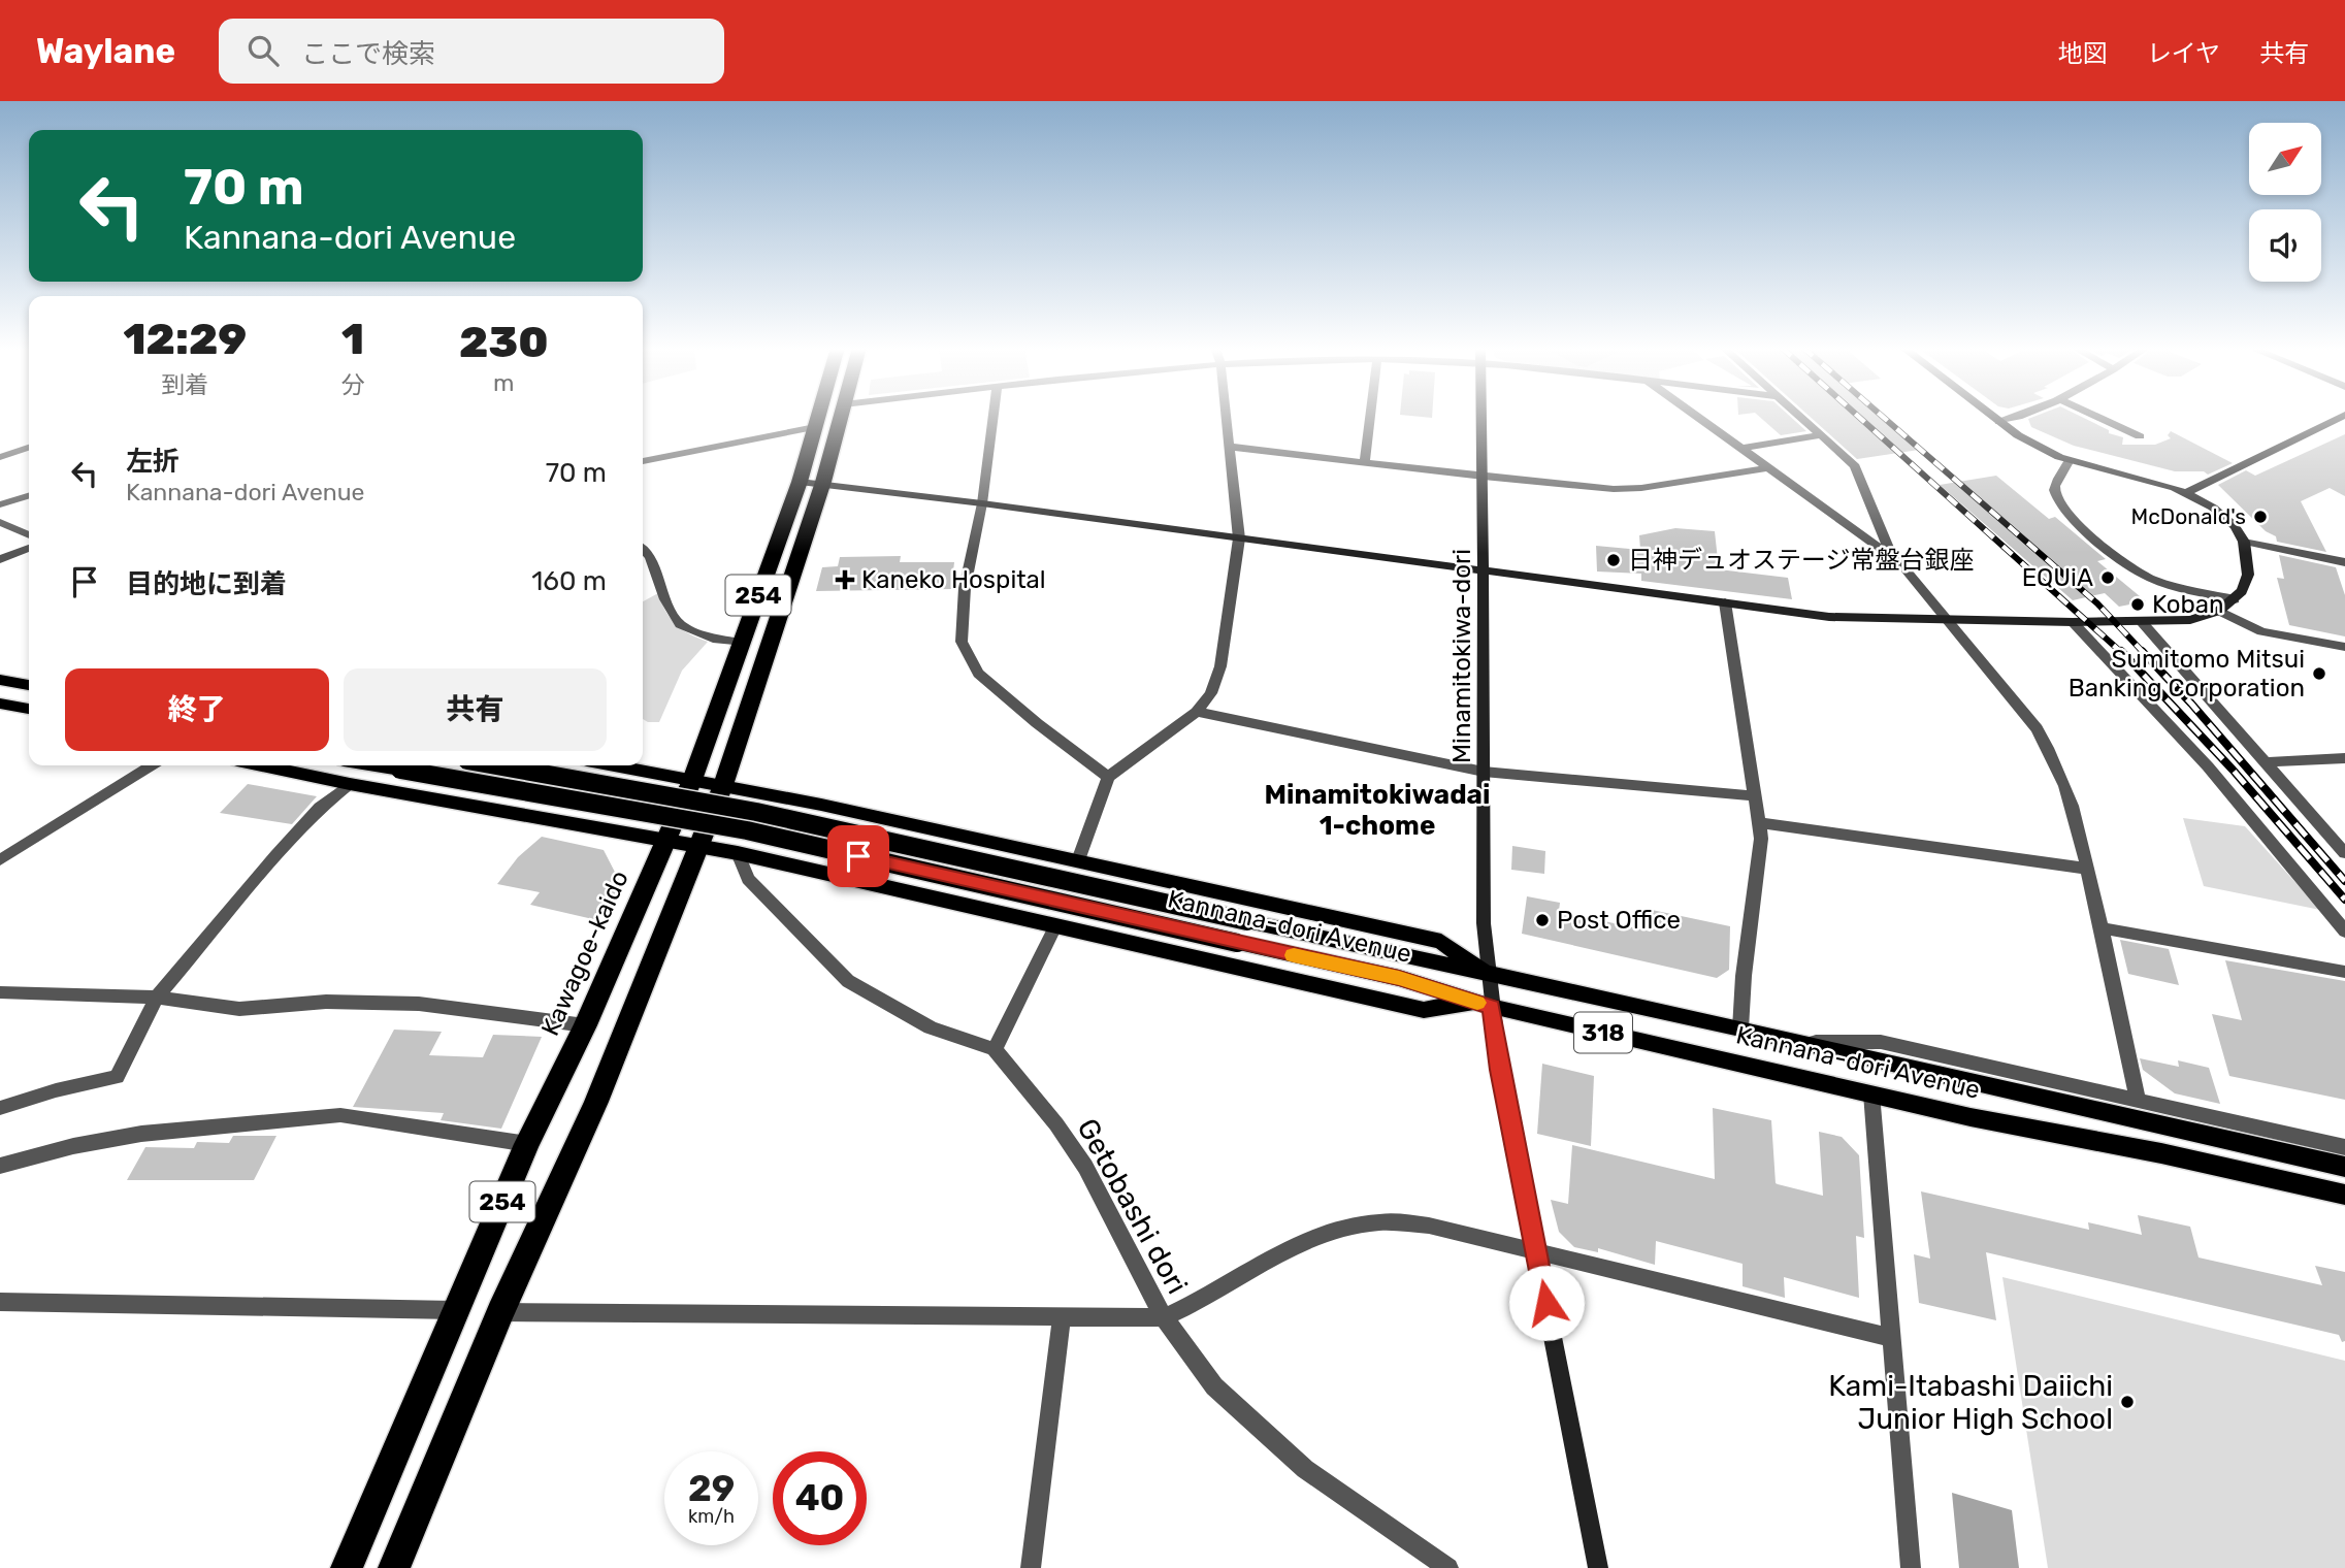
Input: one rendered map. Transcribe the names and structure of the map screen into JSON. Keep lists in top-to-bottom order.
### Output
{
  "streets": {
    "highway": ["254", "Kawagoe-kaido"],
    "main road": ["Kannana-dori Avenue", "318"],
    "street": ["Minamitokiwa-dori", "Getobashi dori"]
  },
  "crossings": [
    ["Minamitokiwa-dori", "Kannana-dori Avenue"]
  ],
  "districts": ["Minamitokiwadai 1-chome"],
  "places": {
    "other": [
      "McDonald's",
      "日神デュオステージ常盤台銀座",
      "EQUiA",
      "Koban",
      "Sumitomo Mitsui Banking Corporation",
      "Post Office",
      "Kami-Itabashi Daiichi Junior High School"
    ],
    "health": ["Kaneko Hospital"]
  },
  "north": "top right",
  "page": {
    "header": "Waylane",
    "search": "ここで検索",
    "nav": ["地図", "レイヤ", "共有"],
    "turn": ["70 m", "Kannana-dori Avenue"],
    "eta": [
      "12:29",
      "到着",
      "1",
      "分",
      "230",
      "m"
    ],
    "list": [
      {
        "name": "左折",
        "note": "Kannana-dori Avenue",
        "value": "70 m"
      },
      {
        "name": "目的地に到着",
        "value": "160 m"
      }
    ],
    "buttons": ["終了", "共有"],
    "speed": "29 km/h",
    "limit": "40"
  }
}
